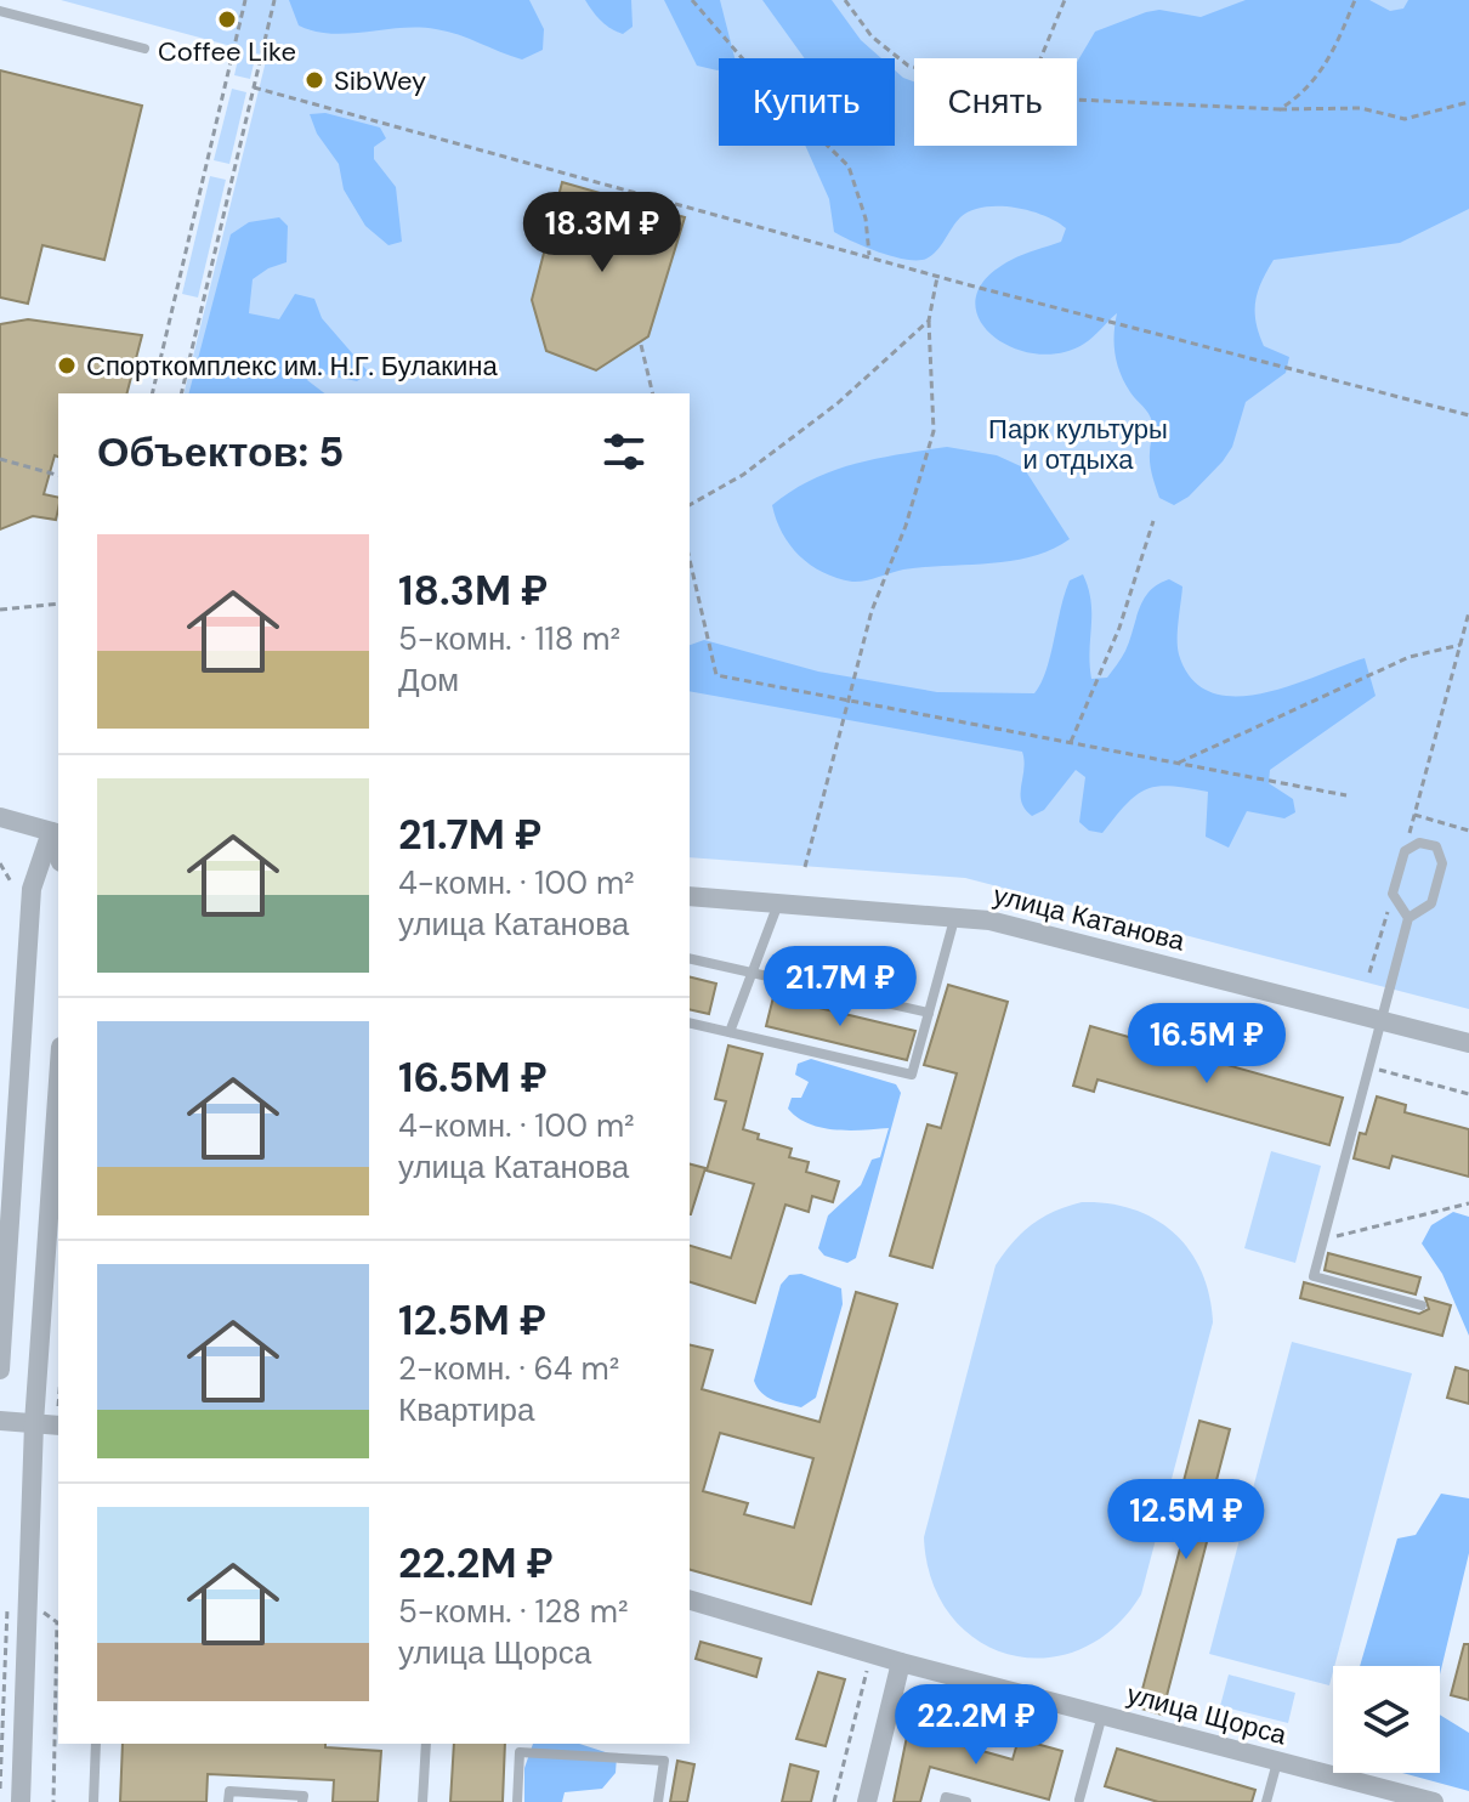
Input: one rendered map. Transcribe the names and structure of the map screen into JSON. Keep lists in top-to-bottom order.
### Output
{
  "streets": {
    "street": ["улица Катанова", "улица Щорса"]
  },
  "parks": ["Парк культуры и отдыха"],
  "places": ["Coffee Like", "SibWey", "Спорткомплекс им. Н.Г. Булакина"],
  "page": {
    "chip": ["Купить", "Снять"],
    "price": [
      "18.3M ₽",
      "21.7M ₽",
      "16.5M ₽",
      "12.5M ₽",
      "22.2M ₽"
    ],
    "heading": "Объектов: 5",
    "list": [
      {
        "name": "18.3M ₽",
        "note": "5-комн. · 118 m² · Дом"
      },
      {
        "name": "21.7M ₽",
        "note": "4-комн. · 100 m² · улица Катанова"
      },
      {
        "name": "16.5M ₽",
        "note": "4-комн. · 100 m² · улица Катанова"
      },
      {
        "name": "12.5M ₽",
        "note": "2-комн. · 64 m² · Квартира"
      },
      {
        "name": "22.2M ₽",
        "note": "5-комн. · 128 m² · улица Щорса"
      }
    ]
  }
}
